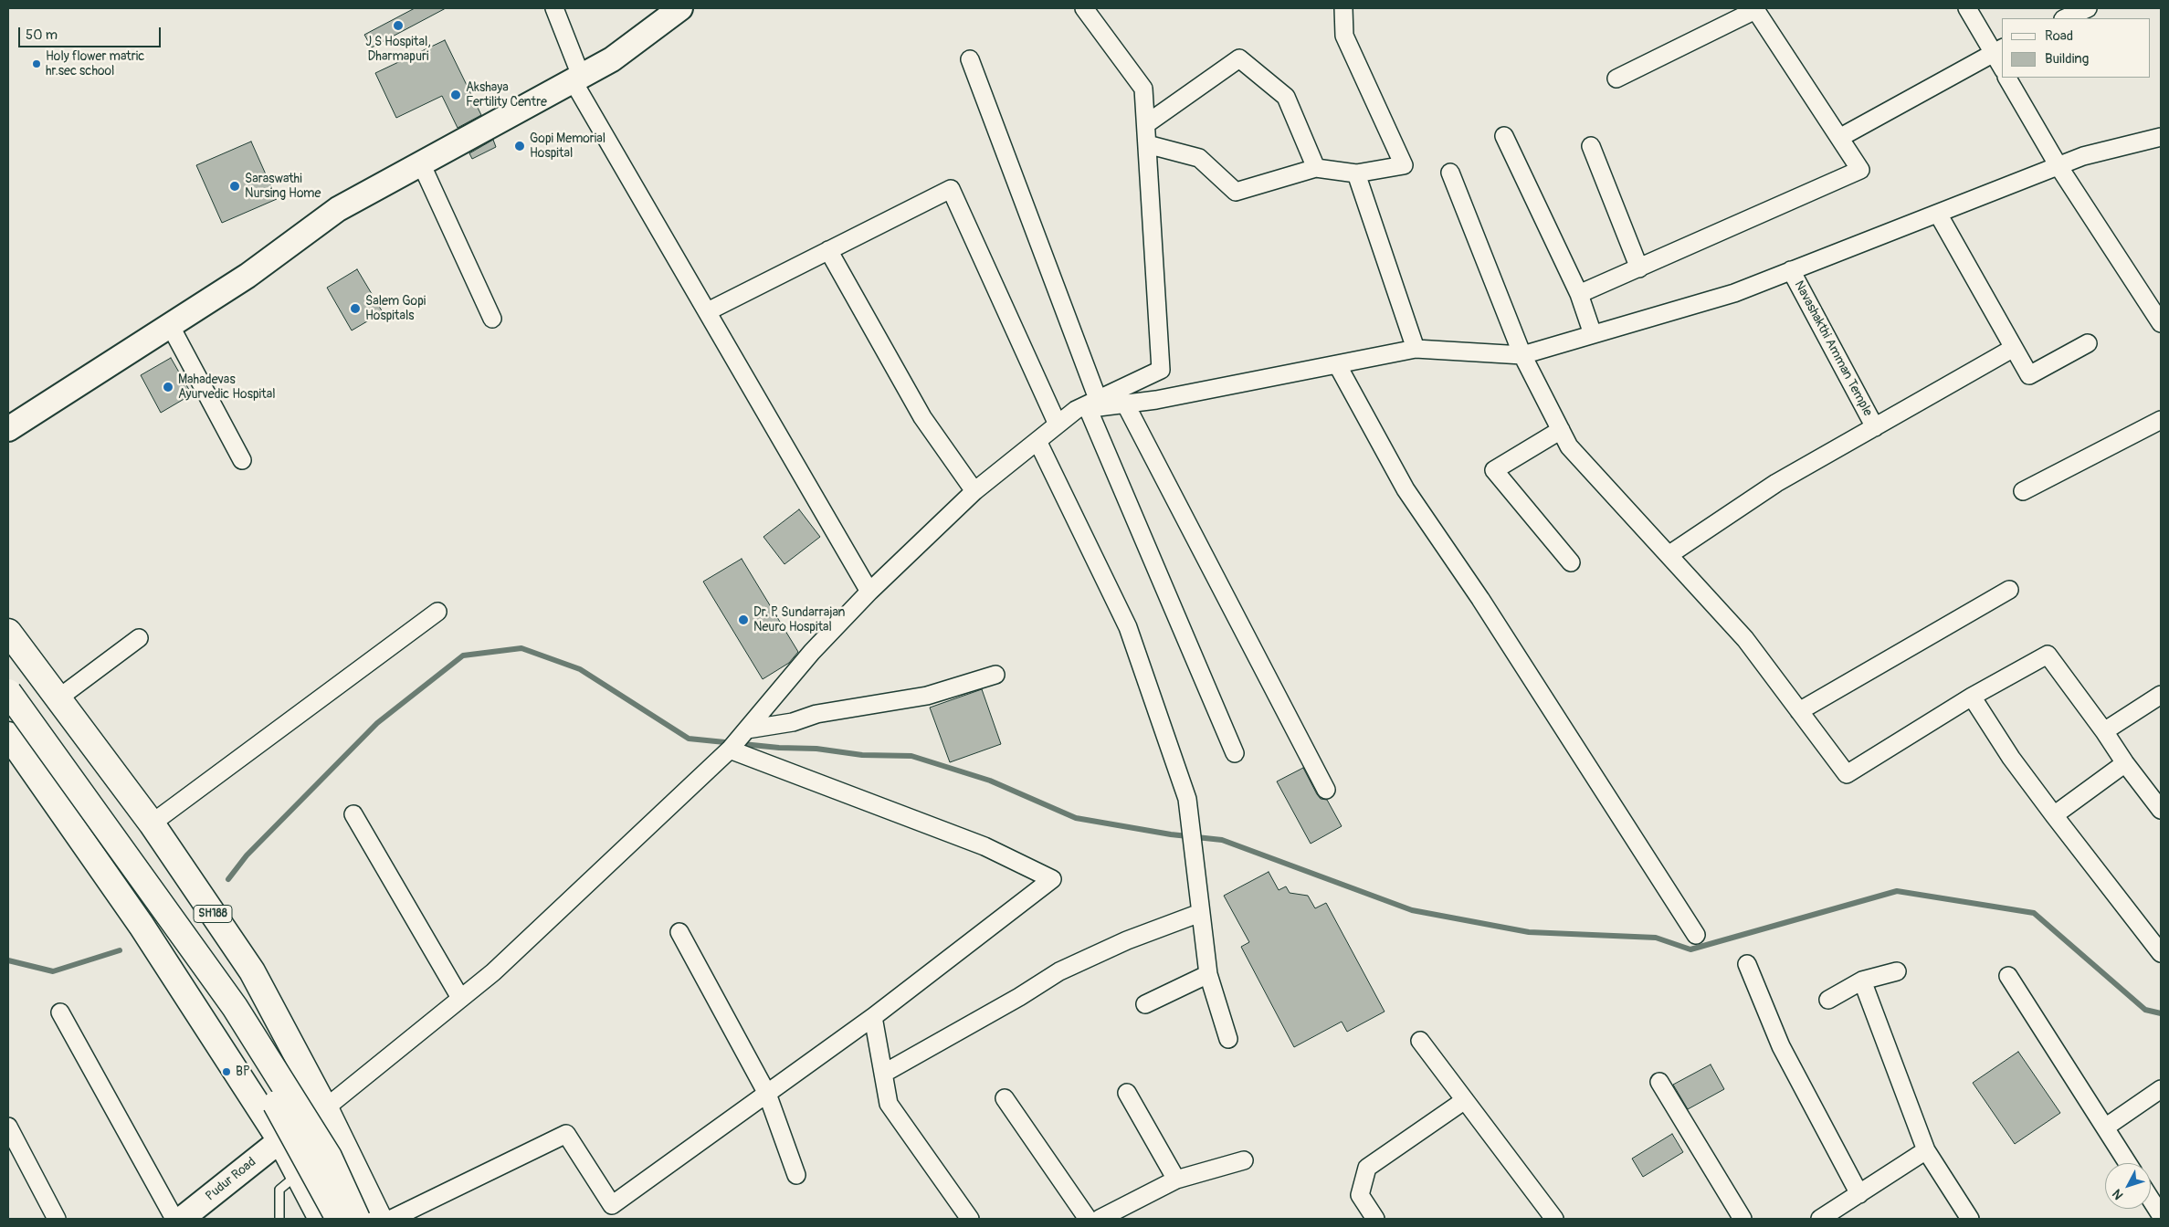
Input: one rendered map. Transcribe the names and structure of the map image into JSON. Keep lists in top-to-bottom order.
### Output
{
  "streets": {
    "main road": ["SH188"],
    "street": ["Navashakthi Amman Temple", "Pudur Road"]
  },
  "places": [
    "J S Hospital, Dharmapuri",
    "Holy flower matric hr.sec school",
    "Akshaya Fertility Centre",
    "Gopi Memorial Hospital",
    "Saraswathi Nursing Home",
    "Salem Gopi Hospitals",
    "Mahadevas Ayurvedic Hospital",
    "Dr. P. Sundarrajan Neuro Hospital",
    "BP"
  ],
  "legend": ["Road", "Building"],
  "scale_bar": "50 m",
  "north": "bottom left"
}
